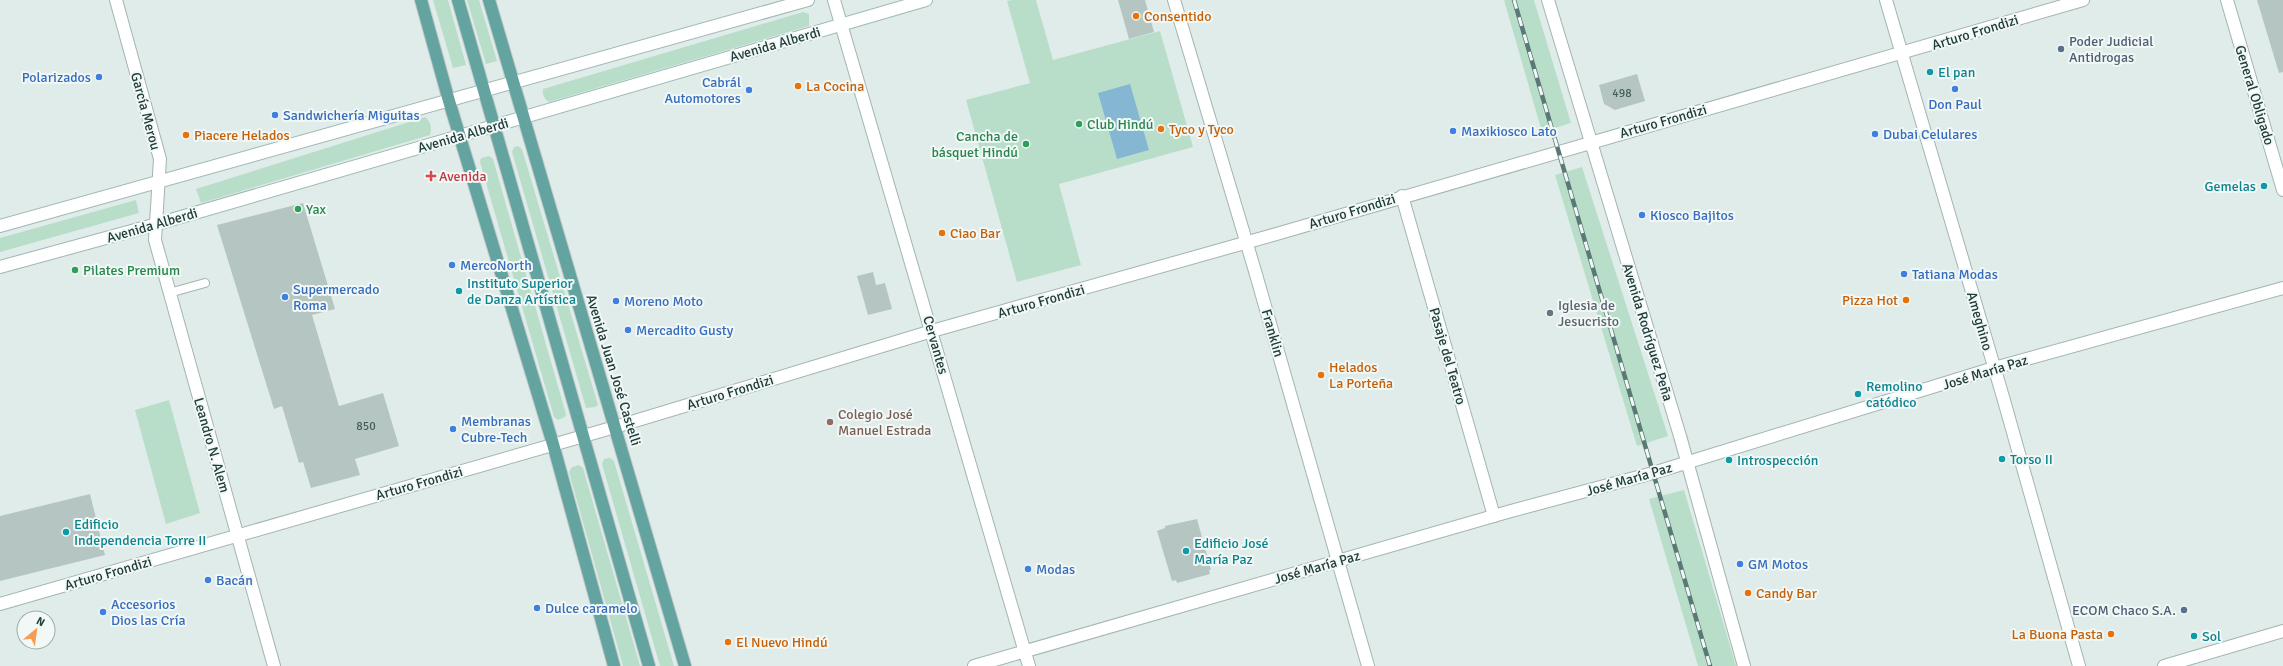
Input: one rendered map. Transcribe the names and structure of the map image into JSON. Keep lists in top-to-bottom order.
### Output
{
  "streets": {
    "main road": ["Avenida Juan José Castelli"],
    "street": [
      "Arturo Frondizi",
      "Avenida Alberdi",
      "General Obligado",
      "García Merou",
      "Ameghino",
      "Avenida Rodríguez Peña",
      "Franklin",
      "Cervantes",
      "Pasaje del Teatro",
      "José María Paz",
      "Leandro N. Alem"
    ]
  },
  "crossings": [
    ["Arturo Frondizi", "Ameghino"],
    ["Arturo Frondizi", "Avenida Rodríguez Peña"],
    ["Arturo Frondizi", "Franklin"],
    ["Arturo Frondizi", "Cervantes"],
    ["Arturo Frondizi", "Pasaje del Teatro"],
    ["Arturo Frondizi", "Avenida Juan José Castelli"],
    ["Arturo Frondizi", "Leandro N. Alem"],
    ["Avenida Alberdi", "García Merou"],
    ["Avenida Alberdi", "Cervantes"],
    ["Avenida Alberdi", "Avenida Juan José Castelli"],
    ["Avenida Alberdi", "Leandro N. Alem"],
    ["García Merou", "Leandro N. Alem"],
    ["Ameghino", "José María Paz"],
    ["Avenida Rodríguez Peña", "José María Paz"],
    ["Franklin", "José María Paz"],
    ["Cervantes", "José María Paz"],
    ["Pasaje del Teatro", "José María Paz"]
  ],
  "places": {
    "other": [
      "Consentido",
      "Poder Judicial Antidrogas",
      "El pan",
      "Polarizados",
      "La Cocina",
      "Don Paul",
      "Cabrál Automotores",
      "Sandwichería Miguitas",
      "Club Hindú",
      "Tyco y Tyco",
      "Maxikiosco Lato",
      "Dubai Celulares",
      "Piacere Helados",
      "Cancha de básquet Hindú",
      "Gemelas",
      "Yax",
      "Kiosco Bajitos",
      "Ciao Bar",
      "MercoNorth",
      "Pilates Premium",
      "Tatiana Modas",
      "Instituto Superior de Danza Artística",
      "Supermercado Roma",
      "Pizza Hot",
      "Moreno Moto",
      "Iglesia de Jesucristo",
      "Mercadito Gusty",
      "Helados La Porteña",
      "Remolino catódico",
      "Colegio José Manuel Estrada",
      "Membranas Cubre-Tech",
      "Torso II",
      "Introspección",
      "Edificio Independencia Torre II",
      "Edificio José María Paz",
      "GM Motos",
      "Modas",
      "Bacán",
      "Candy Bar",
      "Dulce caramelo",
      "ECOM Chaco S.A.",
      "Accesorios Dios las Cría",
      "La Buona Pasta",
      "Sol",
      "El Nuevo Hindú"
    ],
    "health": ["Avenida"]
  },
  "house_numbers": ["498", "850"],
  "north": "top right"
}
